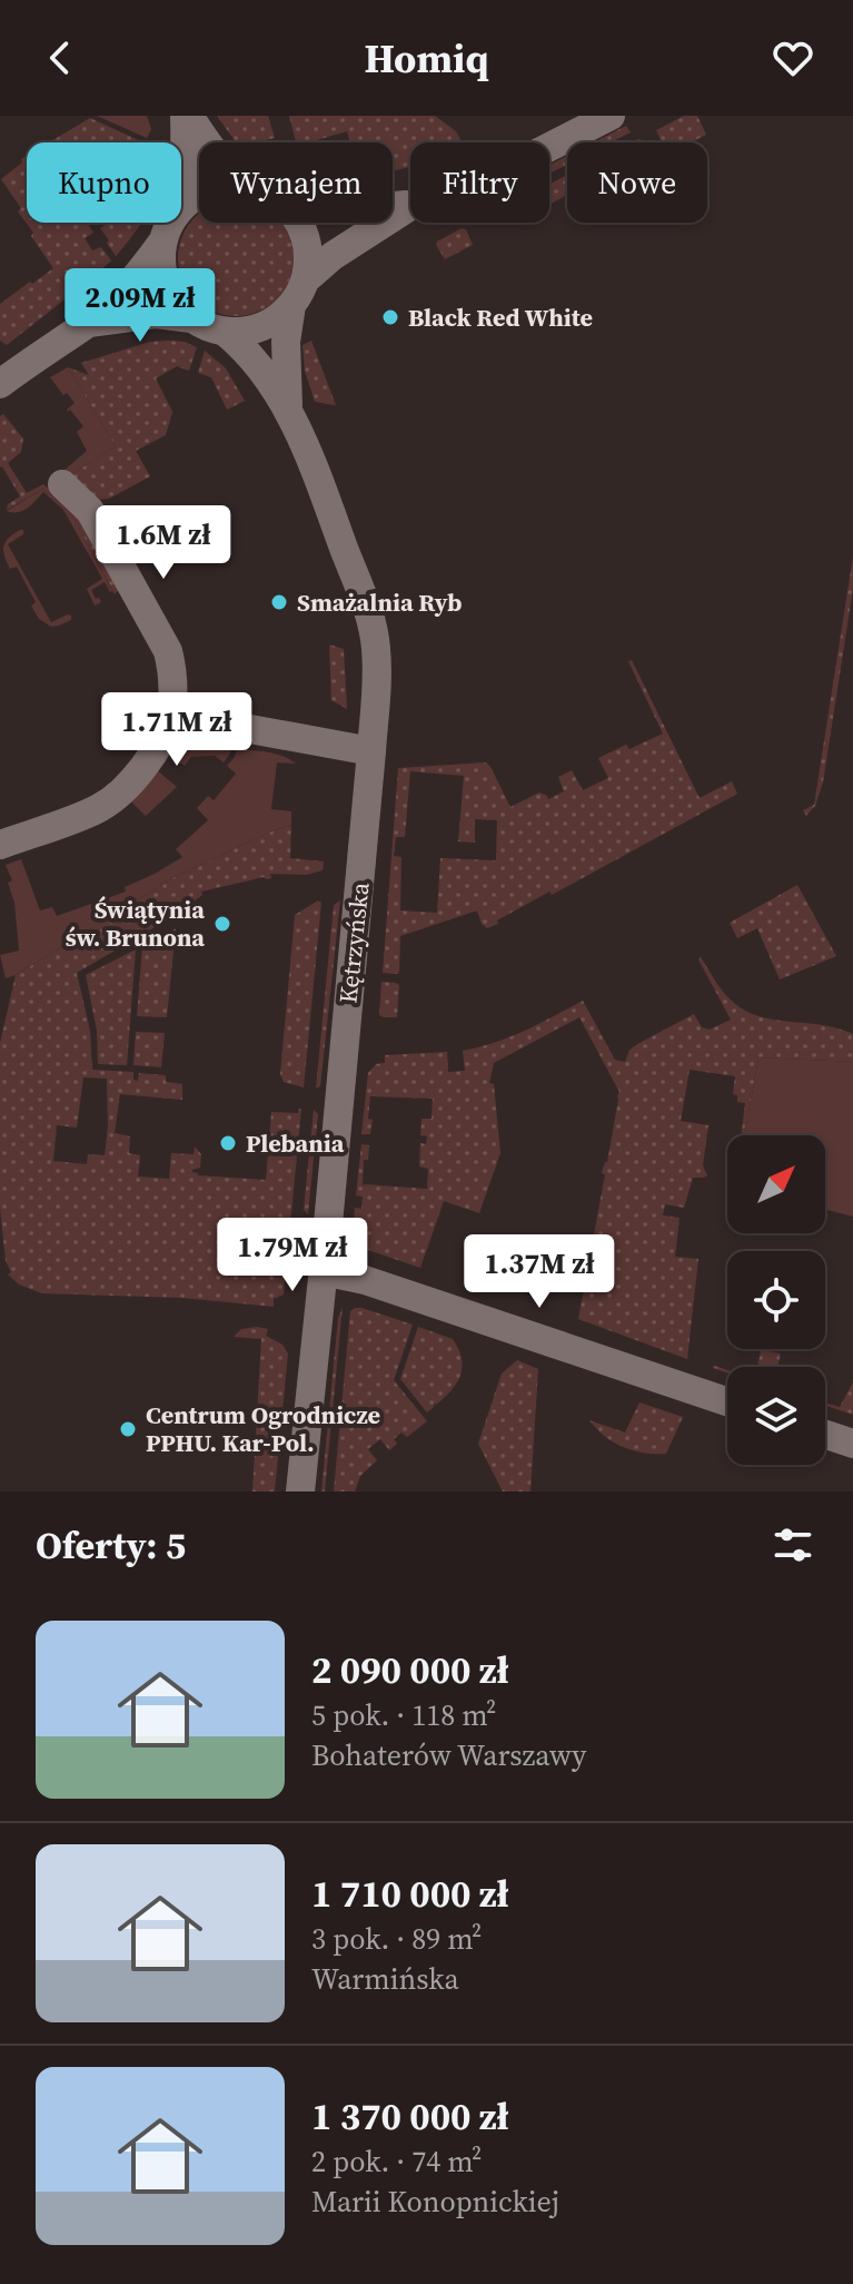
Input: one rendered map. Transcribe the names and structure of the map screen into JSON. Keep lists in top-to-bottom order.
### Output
{
  "streets": {
    "street": ["Kętrzyńska"]
  },
  "places": [
    "Black Red White",
    "Smażalnia Ryb",
    "Świątynia św. Brunona",
    "Plebania",
    "Centrum Ogrodnicze PPHU. Kar-Pol."
  ],
  "north": "top right",
  "page": {
    "header": "Homiq",
    "chip": [
      "Kupno",
      "Wynajem",
      "Filtry",
      "Nowe"
    ],
    "price": [
      "2.09M zł",
      "1.6M zł",
      "1.71M zł",
      "1.79M zł",
      "1.37M zł"
    ],
    "heading": "Oferty: 5",
    "list": [
      {
        "name": "2 090 000 zł",
        "note": "5 pok. · 118 m² · Bohaterów Warszawy"
      },
      {
        "name": "1 710 000 zł",
        "note": "3 pok. · 89 m² · Warmińska"
      },
      {
        "name": "1 370 000 zł",
        "note": "2 pok. · 74 m² · Marii Konopnickiej"
      }
    ]
  }
}
